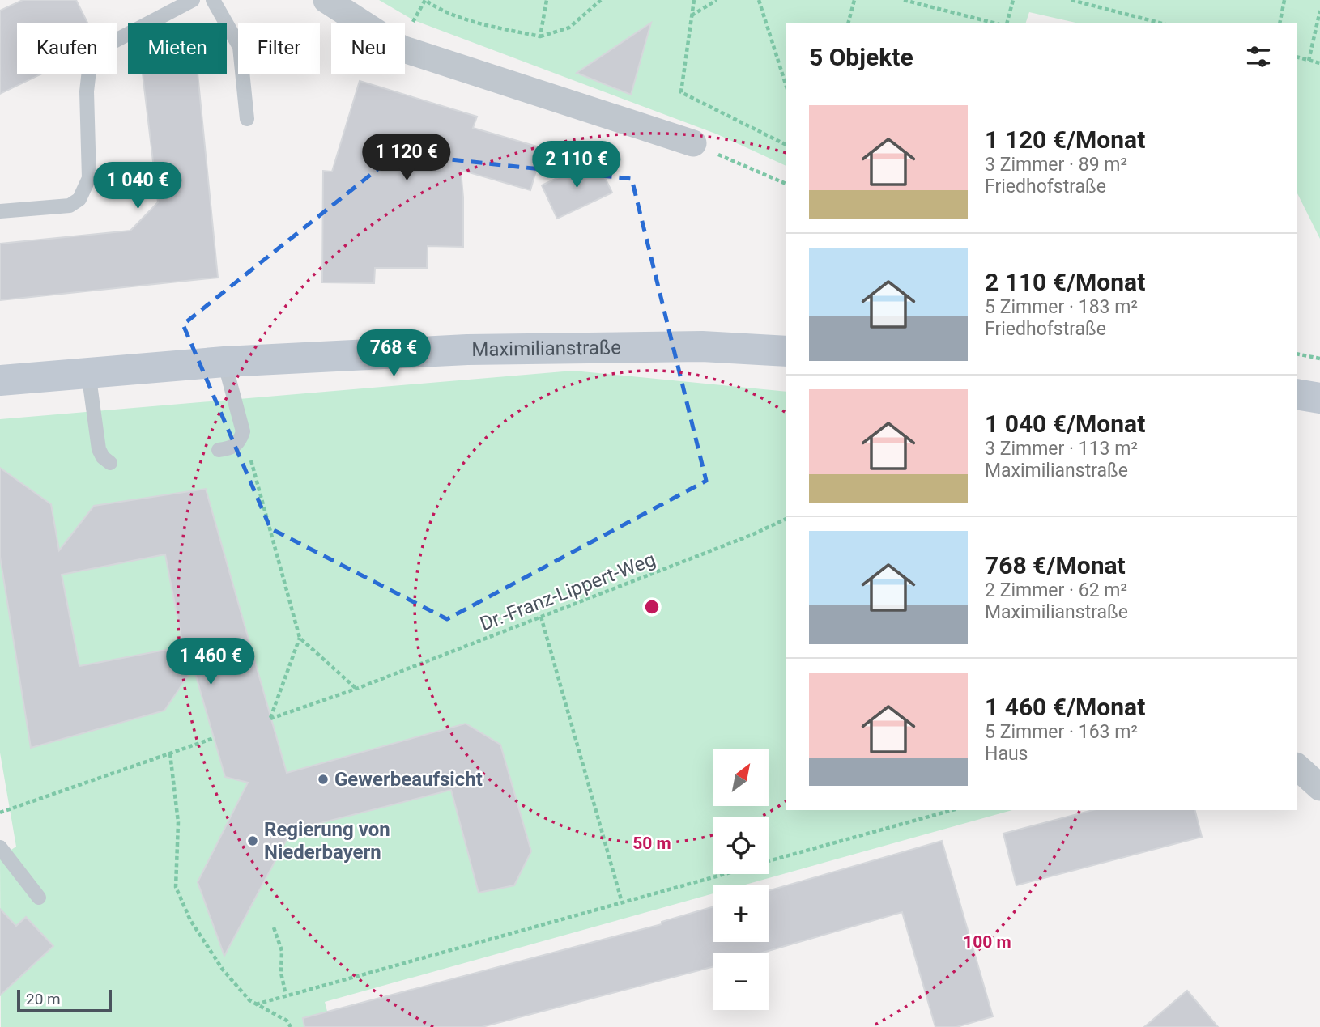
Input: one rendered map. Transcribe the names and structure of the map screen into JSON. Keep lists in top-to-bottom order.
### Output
{
  "streets": {
    "main road": ["Maximilianstraße"],
    "path": ["Dr.-Franz-Lippert-Weg"]
  },
  "places": ["Gewerbeaufsicht", "Regierung von Niederbayern"],
  "scale_bar": "20 m",
  "north": "top right",
  "page": {
    "chip": [
      "Kaufen",
      "Mieten",
      "Filter",
      "Neu"
    ],
    "heading": "5 Objekte",
    "list": [
      {
        "name": "1 120 €/Monat",
        "note": "3 Zimmer · 89 m² · Friedhofstraße"
      },
      {
        "name": "2 110 €/Monat",
        "note": "5 Zimmer · 183 m² · Friedhofstraße"
      },
      {
        "name": "1 040 €/Monat",
        "note": "3 Zimmer · 113 m² · Maximilianstraße"
      },
      {
        "name": "768 €/Monat",
        "note": "2 Zimmer · 62 m² · Maximilianstraße"
      },
      {
        "name": "1 460 €/Monat",
        "note": "5 Zimmer · 163 m² · Haus"
      }
    ],
    "price": [
      "1 120 €",
      "2 110 €",
      "1 040 €",
      "768 €",
      "1 460 €"
    ],
    "map_buttons": ["+", "−"],
    "scale": "20 m"
  },
  "rings": ["50 m", "100 m"]
}
